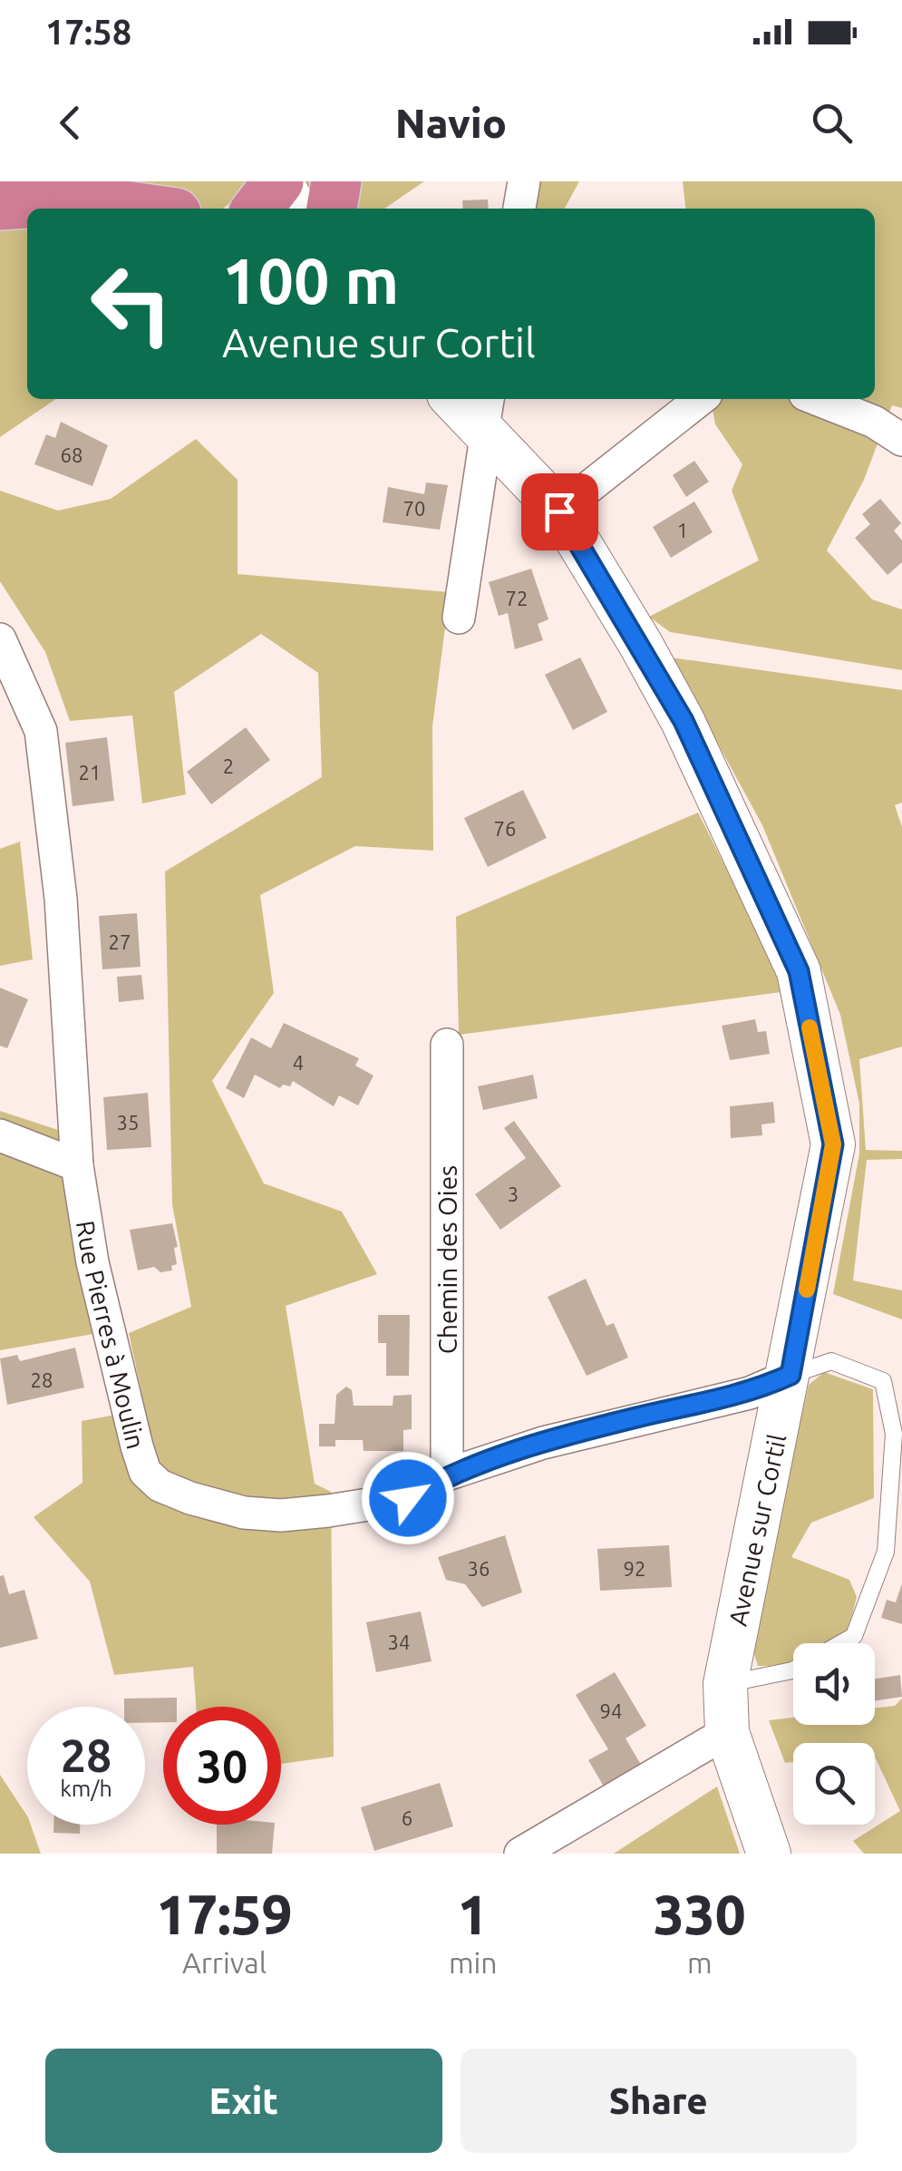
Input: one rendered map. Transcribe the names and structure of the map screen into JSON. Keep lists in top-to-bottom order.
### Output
{
  "streets": {
    "main road": ["Avenue sur Cortil"],
    "street": ["Chemin des Oies", "Rue Pierres à Moulin"]
  },
  "crossings": [
    ["Chemin des Oies", "Rue Pierres à Moulin"],
    ["Rue Pierres à Moulin", "Avenue sur Cortil"]
  ],
  "house_numbers": [
    "68",
    "70",
    "1",
    "72",
    "2",
    "21",
    "76",
    "27",
    "4",
    "35",
    "3",
    "28",
    "36",
    "92",
    "34",
    "94",
    "6"
  ],
  "page": {
    "status": "17:58",
    "header": "Navio",
    "turn": ["100 m", "Avenue sur Cortil"],
    "speed": "28 km/h",
    "limit": "30",
    "eta": [
      "17:59",
      "Arrival",
      "1",
      "min",
      "330",
      "m"
    ],
    "buttons": ["Exit", "Share"]
  }
}
